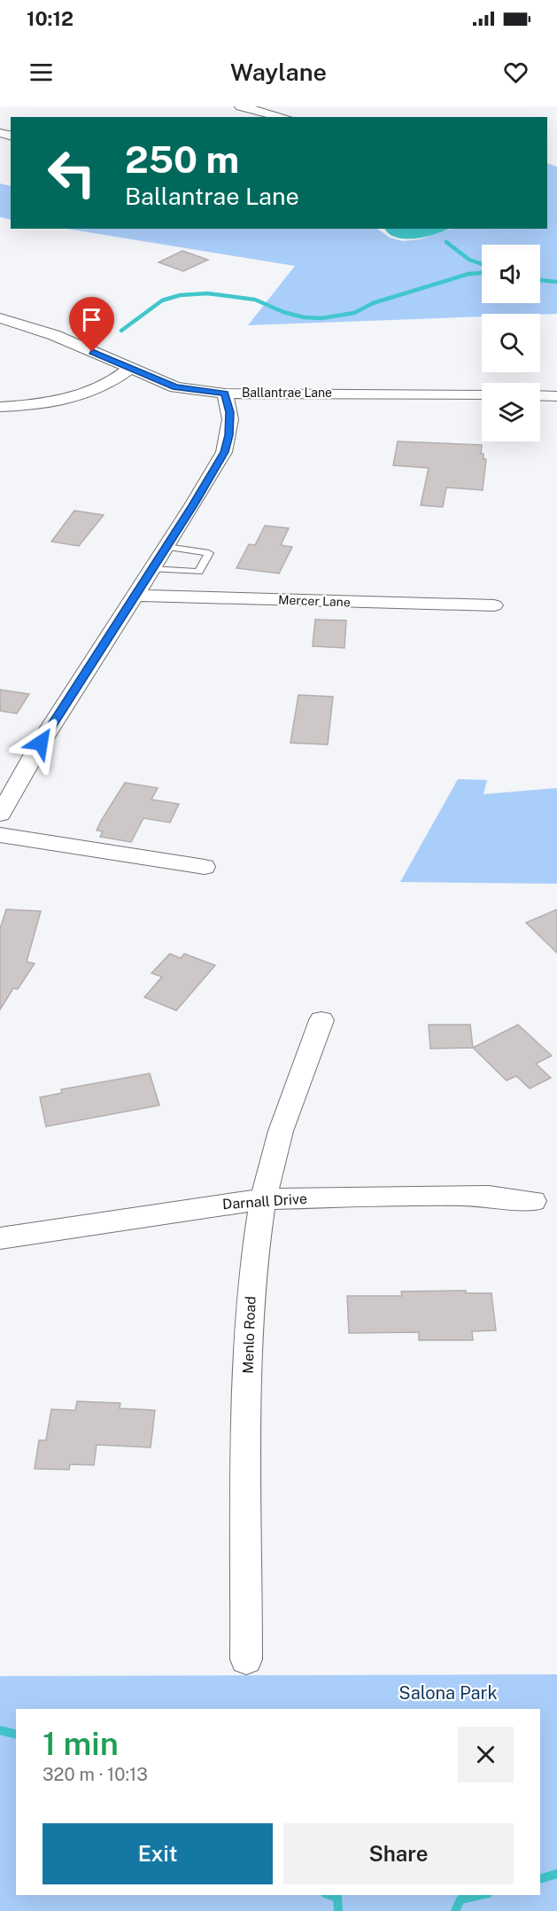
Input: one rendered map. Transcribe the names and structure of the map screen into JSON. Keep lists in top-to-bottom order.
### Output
{
  "streets": {
    "street": [
      "Ballantrae Lane",
      "Mercer Lane",
      "Darnall Drive",
      "Menlo Road"
    ]
  },
  "crossings": [
    ["Darnall Drive", "Menlo Road"]
  ],
  "parks": ["Salona Park"],
  "page": {
    "status": "10:12",
    "header": "Waylane",
    "turn": ["250 m", "Ballantrae Lane"],
    "heading": ["1 min", "320 m · 10:13"],
    "buttons": ["Exit", "Share"]
  }
}
